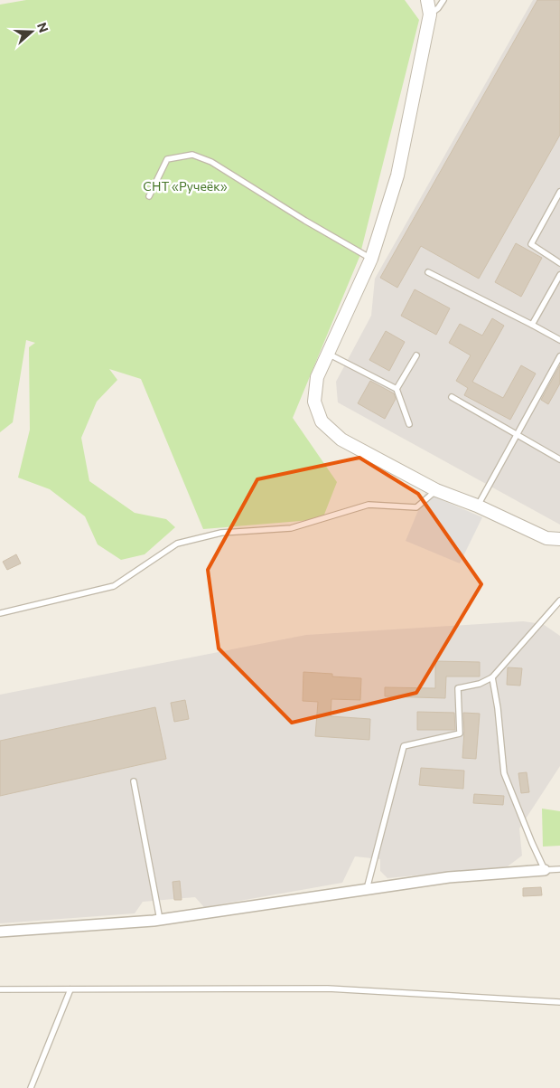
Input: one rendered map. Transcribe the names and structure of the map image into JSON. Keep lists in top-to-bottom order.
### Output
{
  "parks": ["СНТ «Ручеёк»"],
  "north": "right"
}
